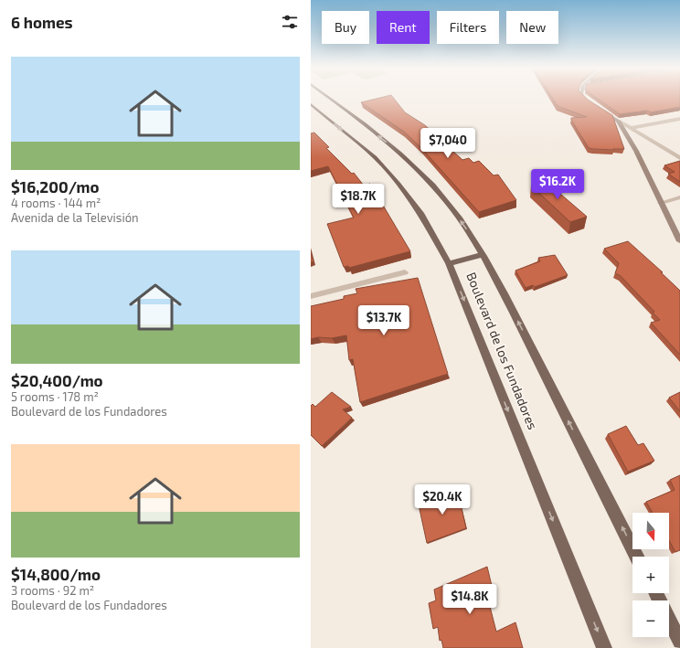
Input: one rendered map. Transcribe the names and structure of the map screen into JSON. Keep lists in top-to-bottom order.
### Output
{
  "streets": {
    "main road": ["Boulevard de los Fundadores"]
  },
  "north": "bottom",
  "page": {
    "heading": "6 homes",
    "chip": [
      "Buy",
      "Rent",
      "Filters",
      "New"
    ],
    "list": [
      {
        "name": "$16,200/mo",
        "note": "4 rooms · 144 m² · Avenida de la Televisión"
      },
      {
        "name": "$20,400/mo",
        "note": "5 rooms · 178 m² · Boulevard de los Fundadores"
      },
      {
        "name": "$14,800/mo",
        "note": "3 rooms · 92 m² · Boulevard de los Fundadores"
      }
    ],
    "price": [
      "$7,040",
      "$16.2K",
      "$18.7K",
      "$13.7K",
      "$20.4K",
      "$14.8K"
    ],
    "map_buttons": ["+", "−"]
  }
}
